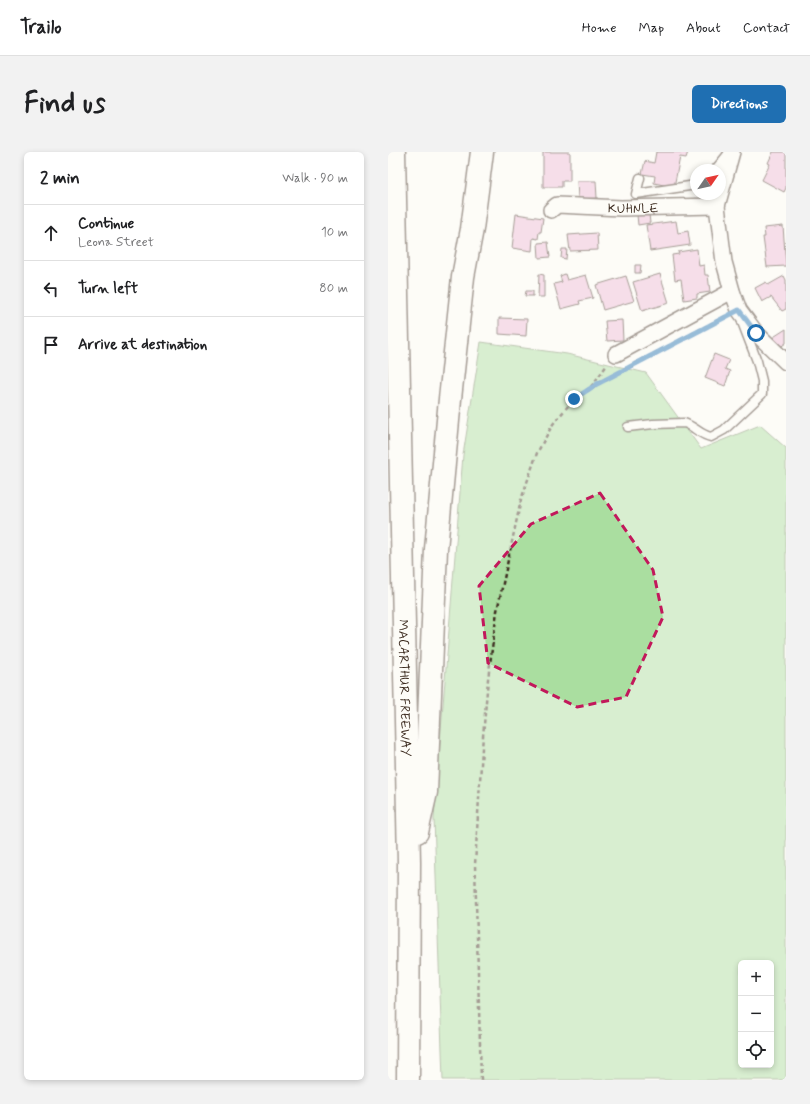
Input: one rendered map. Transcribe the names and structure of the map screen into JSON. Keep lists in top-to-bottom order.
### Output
{
  "streets": {
    "highway": ["MACARTHUR FREEWAY"],
    "street": ["KUHNLE"]
  },
  "north": "top right",
  "page": {
    "header": "Trailo",
    "nav": [
      "Home",
      "Map",
      "About",
      "Contact"
    ],
    "buttons": "Directions",
    "title": "Find us",
    "heading": ["2 min", "Walk · 90 m"],
    "list": [
      ["Continue", "Leona Street", "10 m"],
      ["Turn left", "80 m"],
      "Arrive at destination"
    ],
    "map_buttons": ["+", "−"]
  }
}
